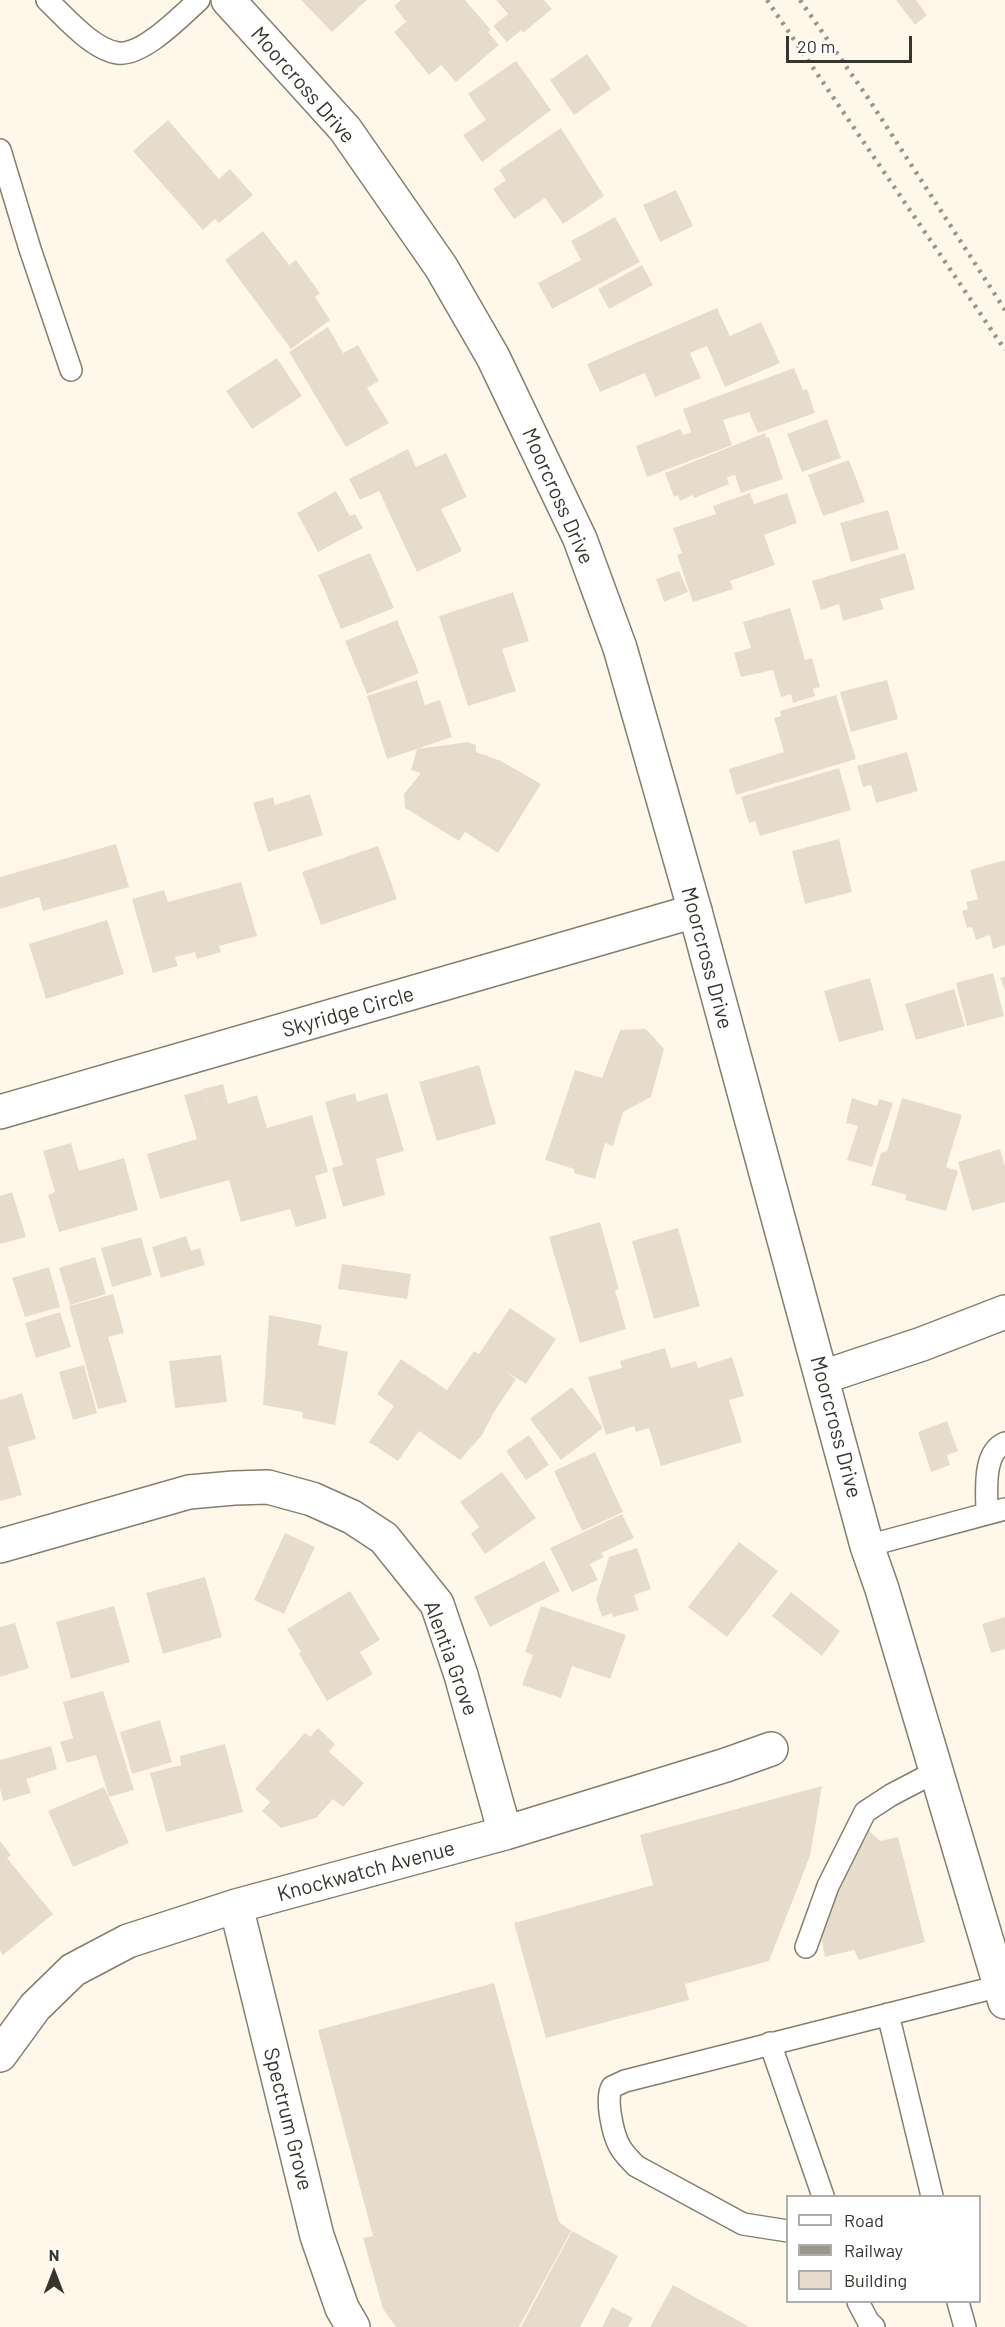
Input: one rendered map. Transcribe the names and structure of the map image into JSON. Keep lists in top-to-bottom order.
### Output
{
  "streets": {
    "street": [
      "Moorcross Drive",
      "Skyridge Circle",
      "Alentia Grove",
      "Knockwatch Avenue",
      "Spectrum Grove"
    ]
  },
  "crossings": [
    ["Moorcross Drive", "Skyridge Circle"],
    ["Alentia Grove", "Knockwatch Avenue"],
    ["Knockwatch Avenue", "Spectrum Grove"]
  ],
  "legend": ["Road", "Railway", "Building"],
  "scale_bar": "20 m",
  "north": "top"
}
